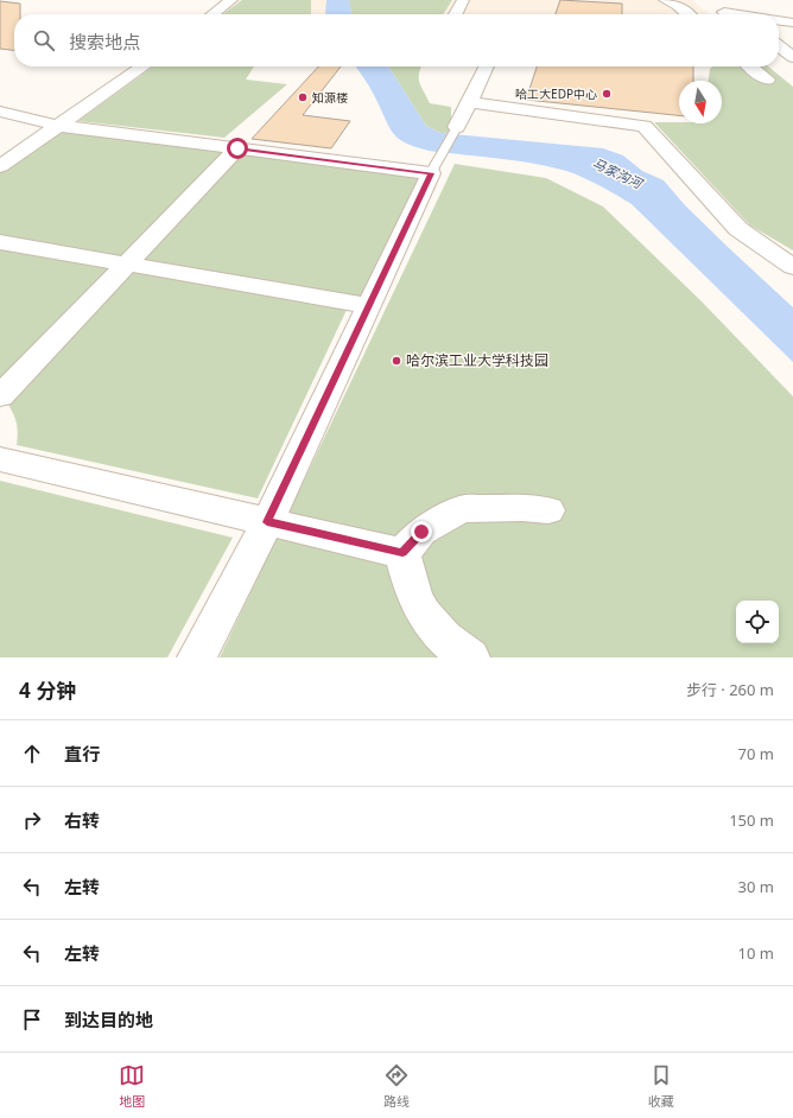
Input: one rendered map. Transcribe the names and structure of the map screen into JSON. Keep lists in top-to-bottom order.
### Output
{
  "water": ["马家沟河"],
  "places": ["哈工大EDP中心", "知源楼", "哈尔滨工业大学科技园"],
  "north": "bottom",
  "page": {
    "search": "搜索地点",
    "heading": ["4 分钟", "步行 · 260 m"],
    "list": [
      ["直行", "70 m"],
      ["右转", "150 m"],
      ["左转", "30 m"],
      ["左转", "10 m"],
      "到达目的地"
    ],
    "nav": ["地图", "路线", "收藏"]
  }
}
